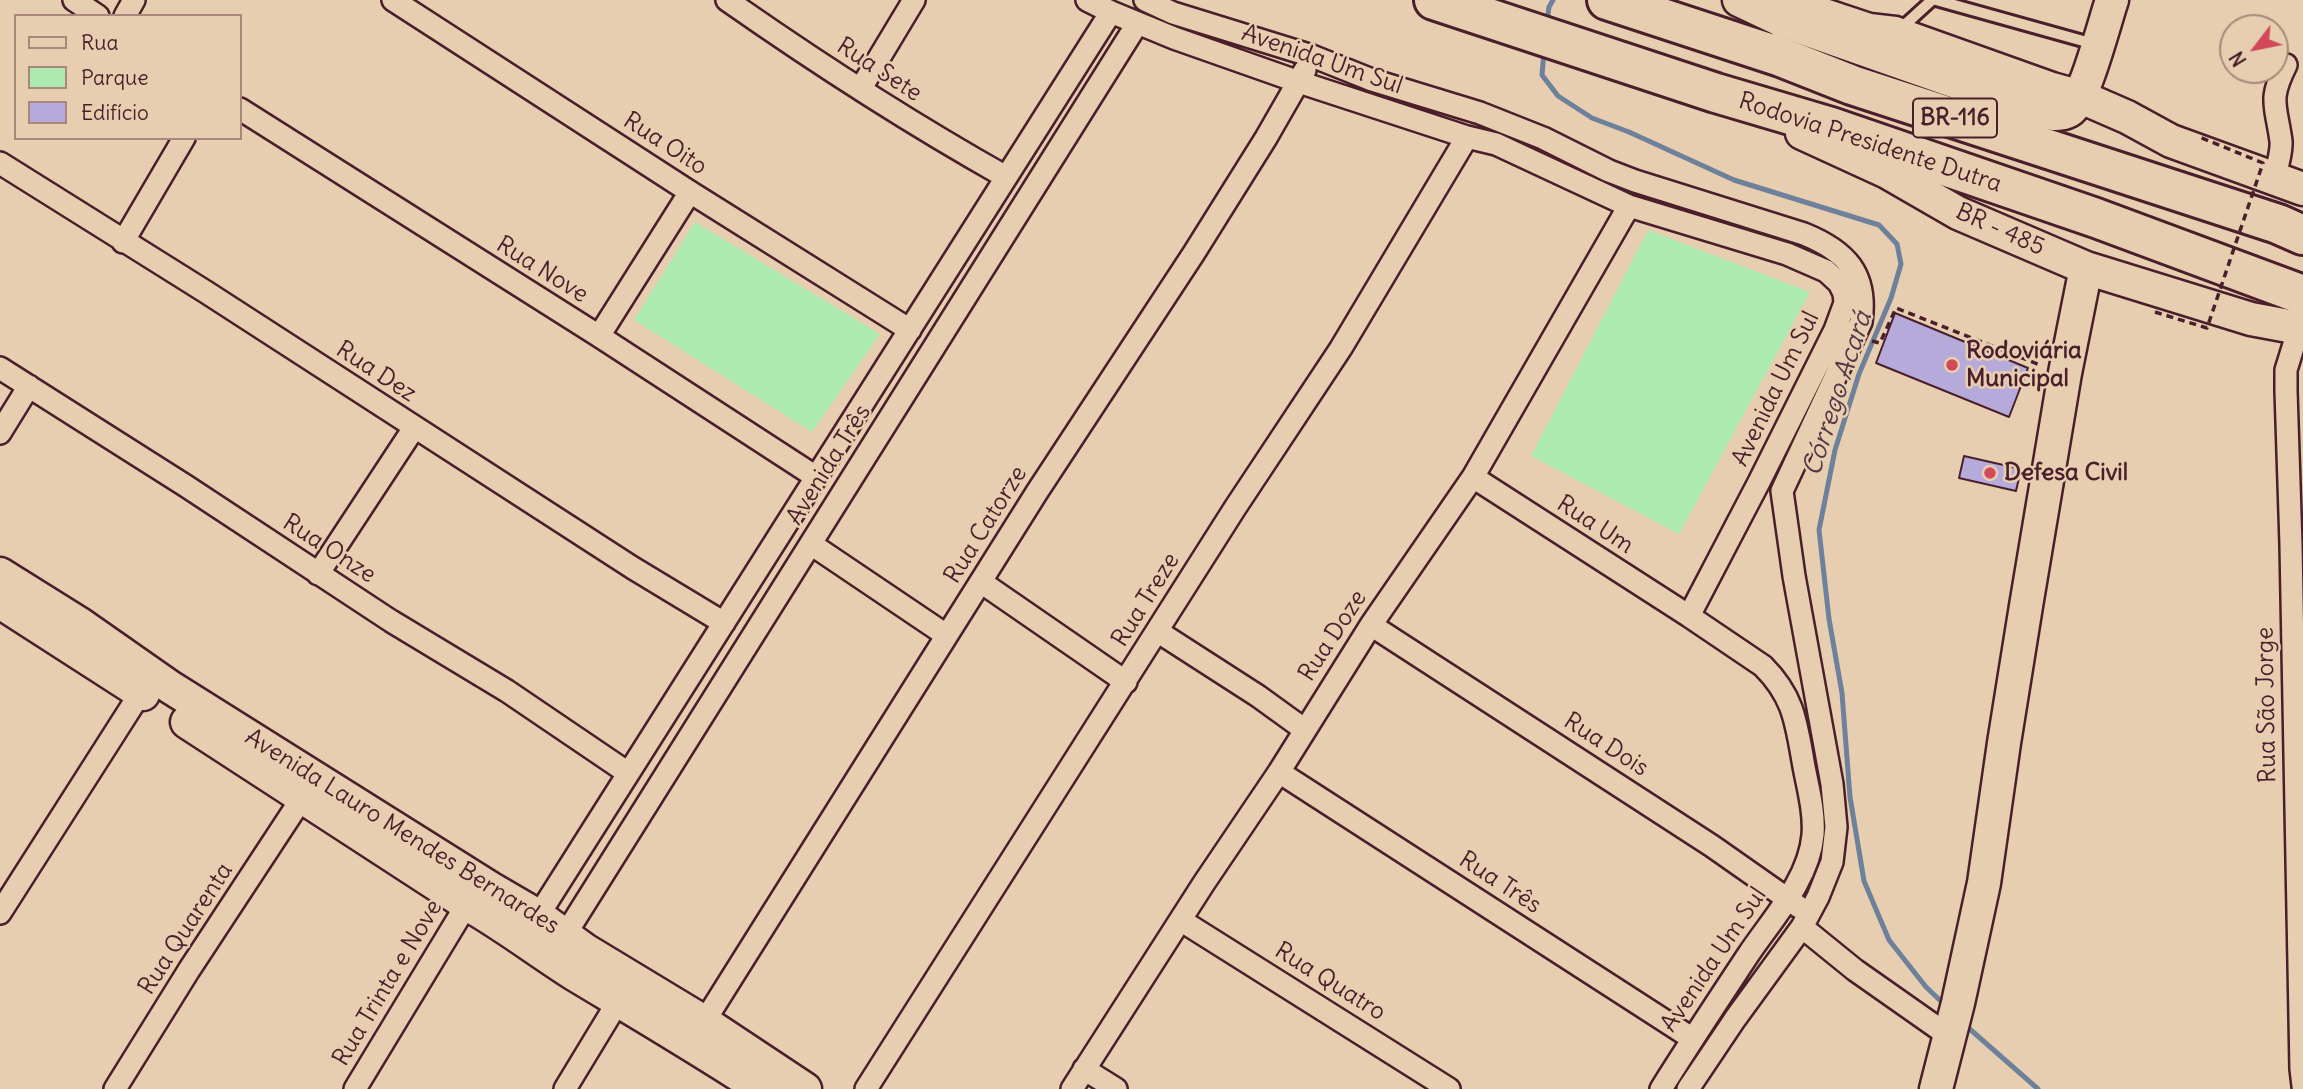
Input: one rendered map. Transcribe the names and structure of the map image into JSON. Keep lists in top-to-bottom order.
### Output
{
  "streets": {
    "highway": ["BR-116", "Rodovia Presidente Dutra"],
    "street": [
      "Avenida Um Sul",
      "Rua Sete",
      "Rua Oito",
      "BR - 485",
      "Rua Nove",
      "Rua Dez",
      "Avenida Três",
      "Rua Catorze",
      "Rua Um",
      "Rua Onze",
      "Rua Treze",
      "Rua Doze",
      "Rua São Jorge",
      "Rua Dois",
      "Avenida Lauro Mendes Bernardes",
      "Rua Três",
      "Rua Quarenta",
      "Rua Quatro",
      "Rua Trinta e Nove"
    ]
  },
  "crossings": [
    ["Avenida Um Sul", "Avenida Três"],
    ["Avenida Um Sul", "Rua Catorze"],
    ["Avenida Um Sul", "Rua Um"],
    ["Avenida Um Sul", "Rua Treze"],
    ["Avenida Um Sul", "Rua Doze"],
    ["Avenida Um Sul", "Rua Dois"],
    ["Avenida Um Sul", "Rua Três"],
    ["Rua Sete", "Avenida Três"],
    ["Rodovia Presidente Dutra", "BR - 485"],
    ["Rodovia Presidente Dutra", "Rua São Jorge"],
    ["Rua Oito", "Avenida Três"],
    ["BR - 485", "Rua São Jorge"],
    ["Rua Nove", "Avenida Três"],
    ["Rua Dez", "Avenida Três"],
    ["Avenida Três", "Rua Onze"],
    ["Avenida Três", "Avenida Lauro Mendes Bernardes"],
    ["Rua Catorze", "Avenida Lauro Mendes Bernardes"],
    ["Rua Um", "Rua Doze"],
    ["Rua Doze", "Rua Dois"],
    ["Rua Doze", "Rua Três"],
    ["Rua Doze", "Rua Quatro"],
    ["Avenida Lauro Mendes Bernardes", "Rua Quarenta"],
    ["Avenida Lauro Mendes Bernardes", "Rua Trinta e Nove"]
  ],
  "water": ["Córrego Acará"],
  "places": ["Rodoviária Municipal", "Defesa Civil"],
  "legend": ["Rua", "Parque", "Edifício"],
  "north": "bottom left"
}
